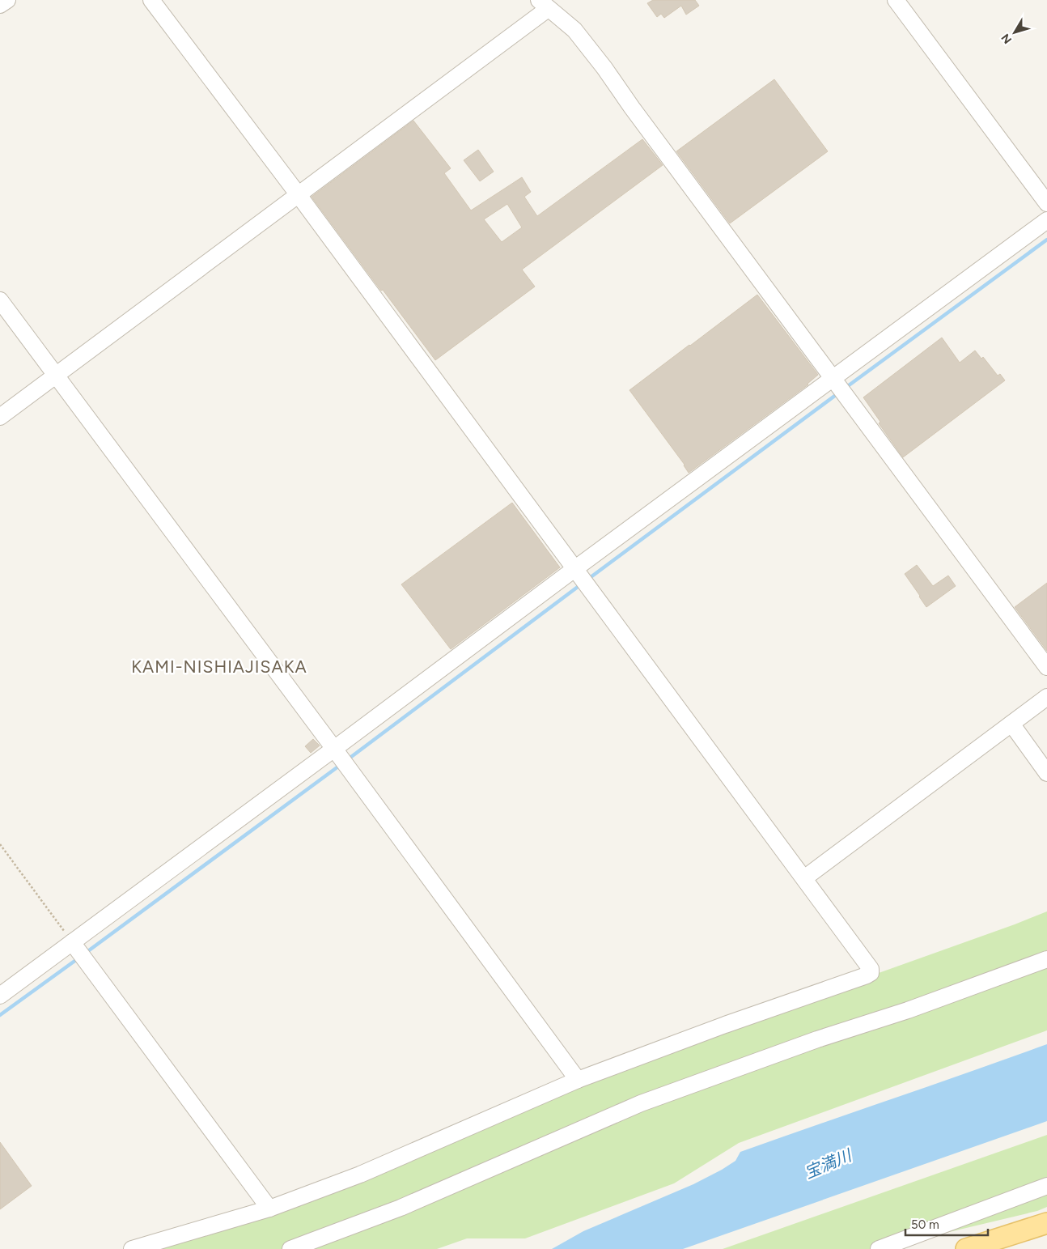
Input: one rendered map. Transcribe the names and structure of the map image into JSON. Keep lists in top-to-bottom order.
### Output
{
  "districts": ["KAMI-NISHIAJISAKA"],
  "water": ["宝満川"],
  "scale_bar": "50 m",
  "north": "bottom left"
}
